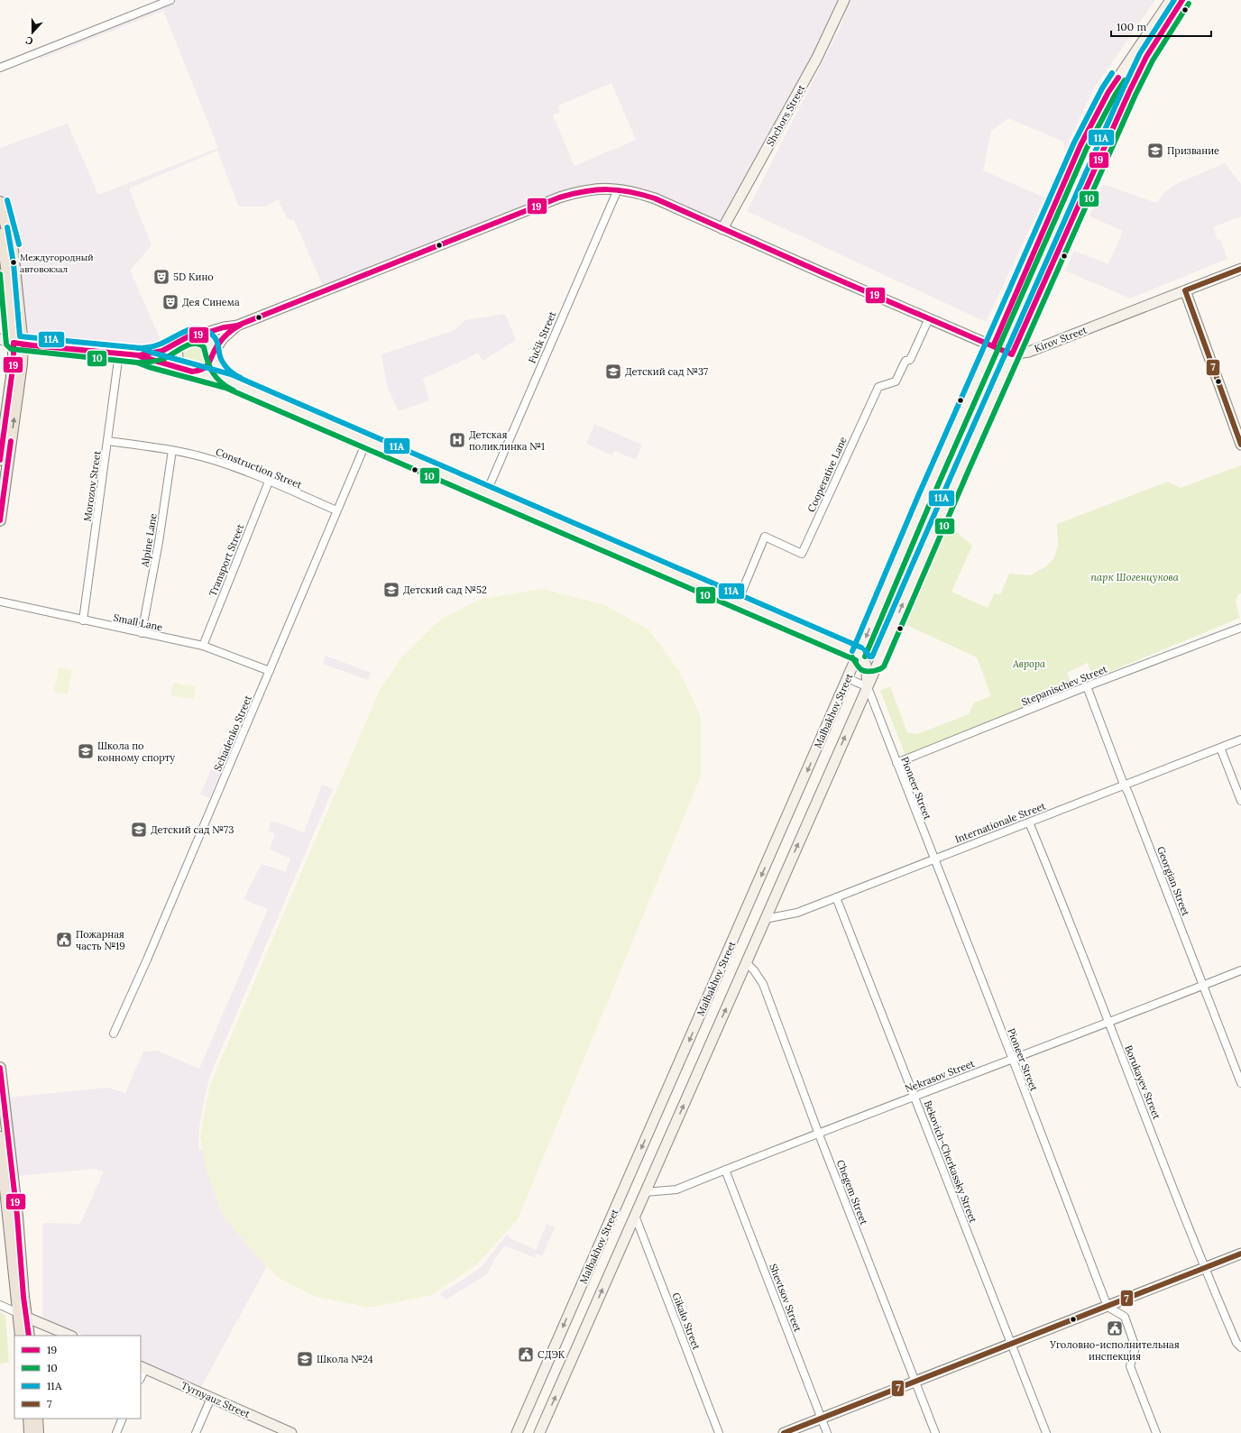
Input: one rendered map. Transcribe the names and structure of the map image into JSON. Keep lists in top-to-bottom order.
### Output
{
  "streets": {
    "main road": [
      "Shchors Street",
      "Kirov Street",
      "Malbakhov Street",
      "Tyrnyauz Street"
    ],
    "street": [
      "Fučík Street",
      "Construction Street",
      "Cooperative Lane",
      "Morozov Street",
      "Alpine Lane",
      "Transport Street",
      "Small Lane",
      "Stepanischev Street",
      "Schadenko Street",
      "Pioneer Street",
      "Internationale Street",
      "Georgian Street",
      "Nekrasov Street",
      "Borukayev Street",
      "Bekovich-Cherkassky Street",
      "Chegem Street",
      "Shevtsov Street",
      "Gikalo Street"
    ]
  },
  "crossings": [
    ["Kirov Street", "Malbakhov Street"],
    ["Construction Street", "Morozov Street"],
    ["Construction Street", "Alpine Lane"],
    ["Construction Street", "Transport Street"],
    ["Construction Street", "Schadenko Street"],
    ["Morozov Street", "Small Lane"],
    ["Alpine Lane", "Small Lane"],
    ["Transport Street", "Small Lane"],
    ["Small Lane", "Schadenko Street"],
    ["Stepanischev Street", "Pioneer Street"],
    ["Stepanischev Street", "Georgian Street"],
    ["Malbakhov Street", "Pioneer Street"],
    ["Malbakhov Street", "Internationale Street"],
    ["Malbakhov Street", "Nekrasov Street"],
    ["Malbakhov Street", "Chegem Street"],
    ["Malbakhov Street", "Gikalo Street"],
    ["Pioneer Street", "Internationale Street"],
    ["Pioneer Street", "Nekrasov Street"],
    ["Internationale Street", "Georgian Street"],
    ["Internationale Street", "Borukayev Street"],
    ["Internationale Street", "Bekovich-Cherkassky Street"],
    ["Georgian Street", "Nekrasov Street"],
    ["Nekrasov Street", "Borukayev Street"],
    ["Nekrasov Street", "Bekovich-Cherkassky Street"],
    ["Nekrasov Street", "Chegem Street"],
    ["Nekrasov Street", "Shevtsov Street"]
  ],
  "parks": ["парк Шогенцукова", "Аврора"],
  "places": {
    "school or university": [
      "Призвание",
      "Детский сад №37",
      "Детский сад №52",
      "Школа по конному спорту",
      "Детский сад №73",
      "Школа №24"
    ],
    "other": ["Междугородный автовокзал"],
    "theatre": ["5D Кино", "Дея Синема"],
    "hospital": ["Детская поликлинка №1"],
    "public building": ["Пожарная часть №19", "Уголовно-исполнительная инспекция", "СДЭК"]
  },
  "lines": [
    "transit line 19",
    "transit line 11А",
    "transit line 10",
    "transit line 7"
  ],
  "legend": [
    "19",
    "10",
    "11А",
    "7"
  ],
  "scale_bar": "100 m",
  "north": "bottom"
}
